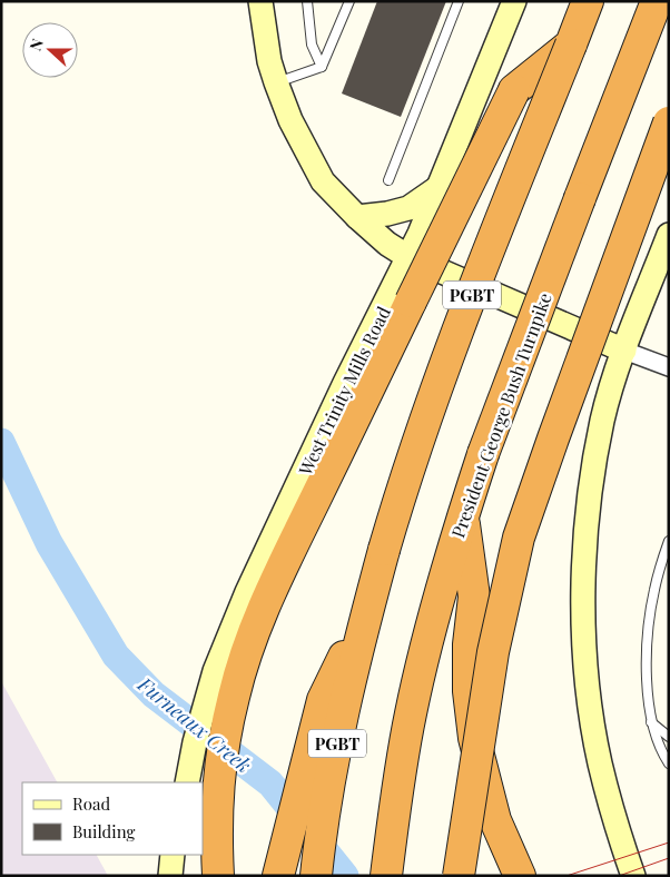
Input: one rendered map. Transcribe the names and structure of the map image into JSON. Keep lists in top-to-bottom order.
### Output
{
  "streets": {
    "highway": ["PGBT", "President George Bush Turnpike"],
    "main road": ["West Trinity Mills Road"]
  },
  "water": ["Furneaux Creek"],
  "legend": ["Road", "Building"],
  "north": "left"
}
